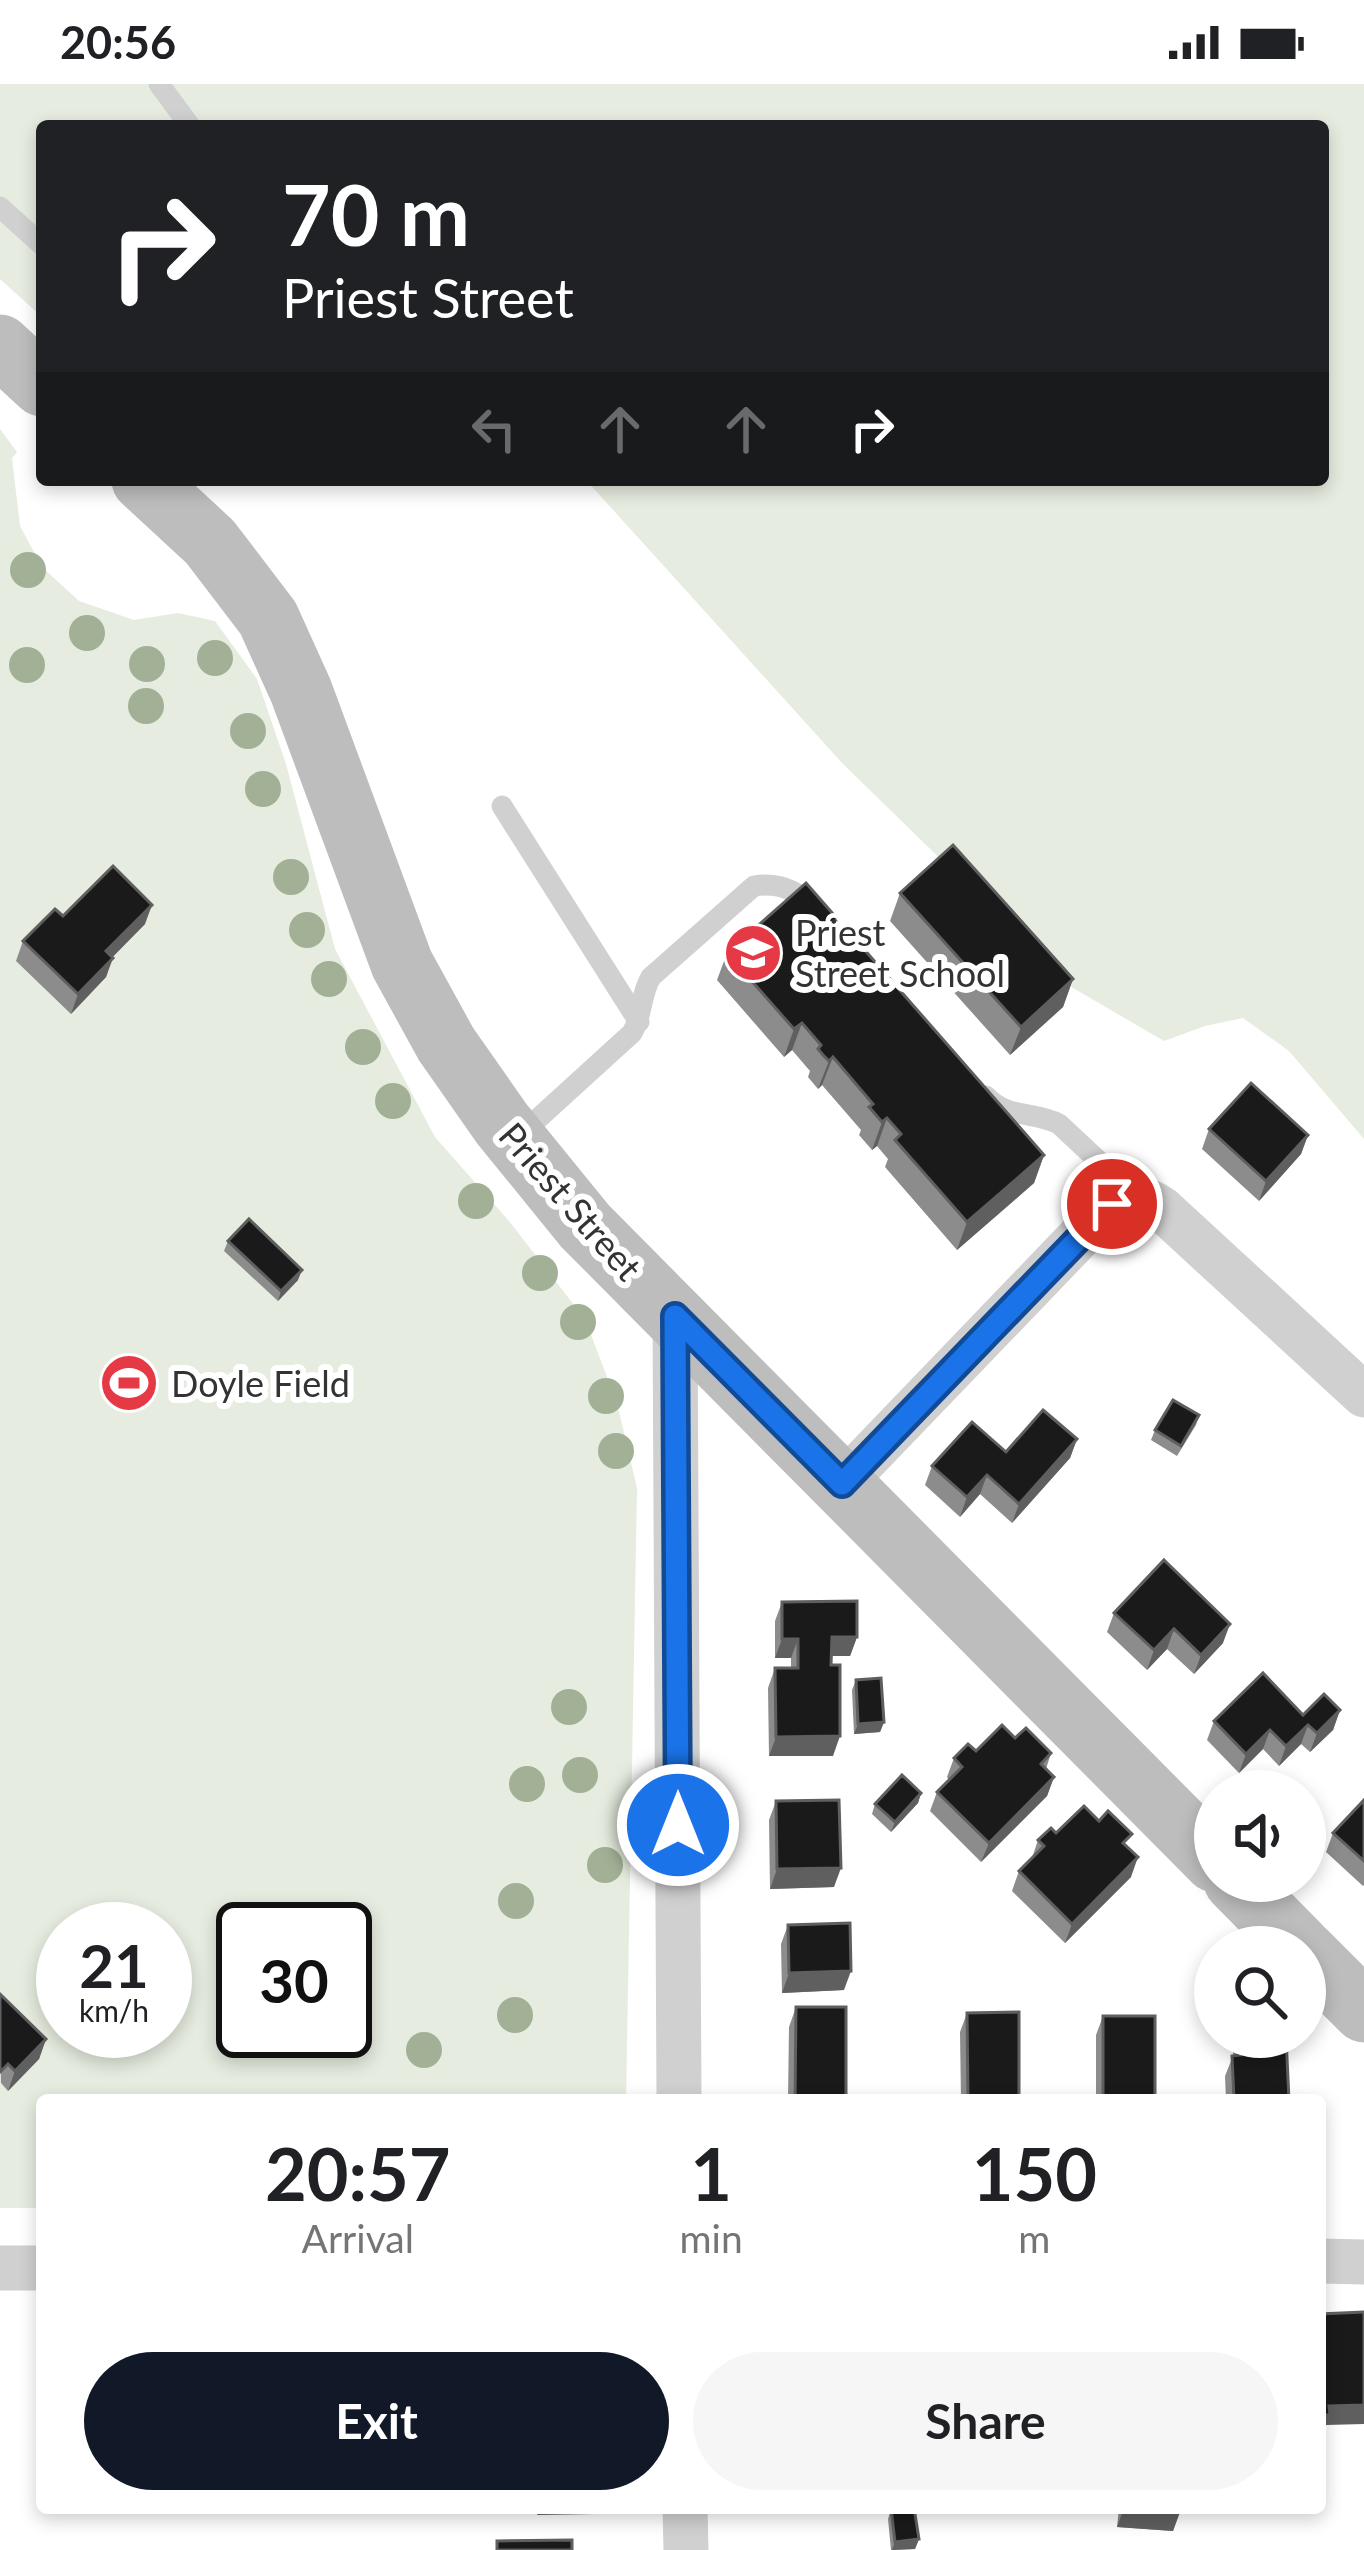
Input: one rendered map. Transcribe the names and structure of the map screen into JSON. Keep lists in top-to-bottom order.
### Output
{
  "streets": {
    "main road": ["Priest Street"]
  },
  "places": {
    "school or university": ["Priest Street School"],
    "sports": ["Doyle Field"]
  },
  "page": {
    "status": "20:56",
    "turn": ["70 m", "Priest Street"],
    "speed": "21 km/h",
    "limit": "30",
    "eta": [
      "20:57",
      "Arrival",
      "1",
      "min",
      "150",
      "m"
    ],
    "buttons": ["Exit", "Share"]
  }
}
